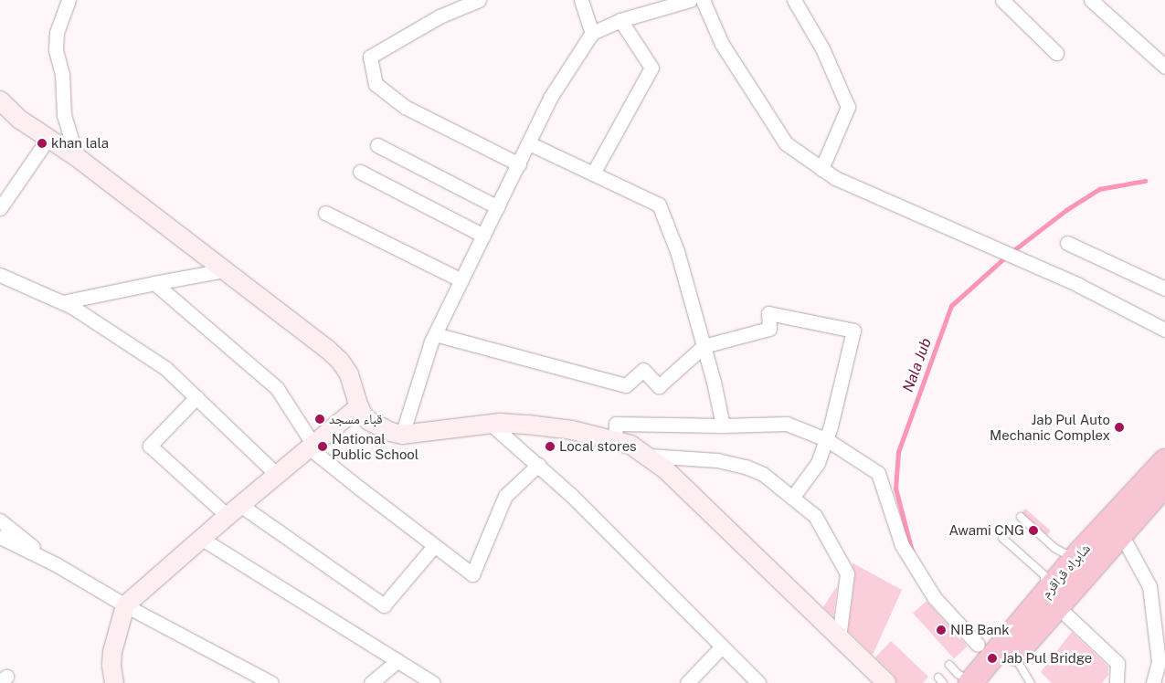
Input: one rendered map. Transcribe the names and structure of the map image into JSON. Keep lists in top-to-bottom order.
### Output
{
  "streets": {
    "highway": ["شاہراہ قراقرم"]
  },
  "water": ["Nala Jub"],
  "places": [
    "khan lala",
    "قباء مسجد",
    "Jab Pul Auto Mechanic Complex",
    "National Public School",
    "Local stores",
    "Awami CNG",
    "NIB Bank",
    "Jab Pul Bridge"
  ]
}
